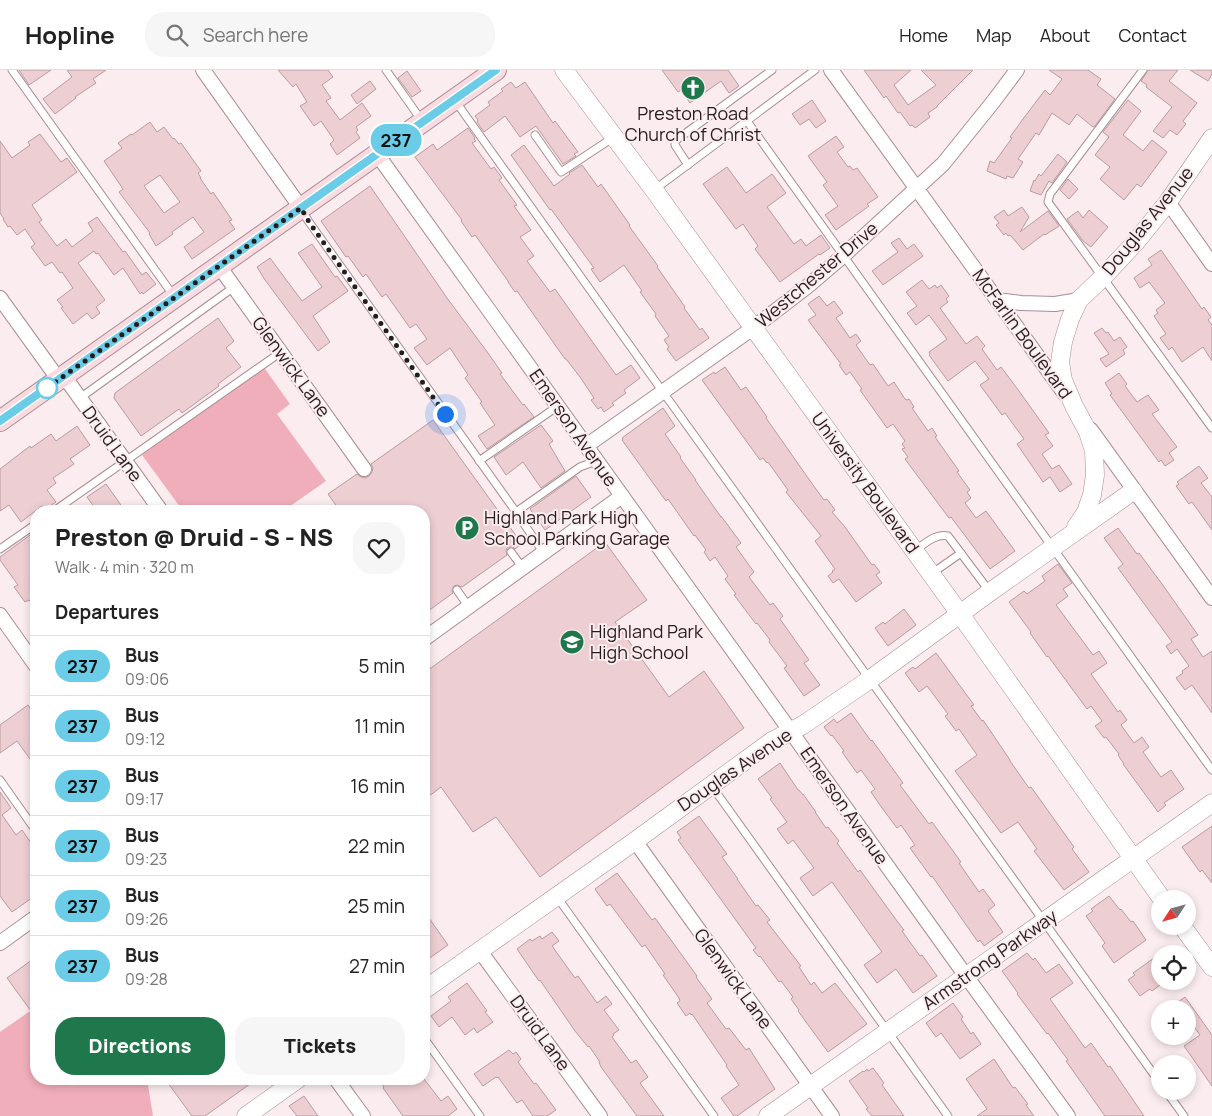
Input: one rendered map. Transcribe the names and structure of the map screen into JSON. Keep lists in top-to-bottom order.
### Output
{
  "streets": {
    "street": [
      "Douglas Avenue",
      "Westchester Drive",
      "McFarlin Boulevard",
      "Glenwick Lane",
      "Emerson Avenue",
      "Druid Lane",
      "University Boulevard",
      "Armstrong Parkway"
    ]
  },
  "crossings": [
    ["Douglas Avenue", "McFarlin Boulevard"],
    ["Douglas Avenue", "Glenwick Lane"],
    ["Douglas Avenue", "Emerson Avenue"],
    ["Douglas Avenue", "Druid Lane"],
    ["Douglas Avenue", "University Boulevard"],
    ["Westchester Drive", "McFarlin Boulevard"],
    ["Westchester Drive", "Emerson Avenue"],
    ["Westchester Drive", "University Boulevard"],
    ["Glenwick Lane", "Armstrong Parkway"],
    ["Emerson Avenue", "Armstrong Parkway"],
    ["University Boulevard", "Armstrong Parkway"]
  ],
  "places": {
    "church": ["Preston Road Church of Christ"],
    "parking": ["Highland Park High School Parking Garage"],
    "school or university": ["Highland Park High School"]
  },
  "lines": ["bus line 237"],
  "north": "bottom left",
  "page": {
    "header": "Hopline",
    "search": "Search here",
    "nav": [
      "Home",
      "Map",
      "About",
      "Contact"
    ],
    "on_map": "237",
    "heading": [
      ["Preston @ Druid - S - NS", "Walk · 4 min · 320 m"],
      "Departures"
    ],
    "list": [
      {
        "mark": "237",
        "name": "Bus",
        "note": "09:06",
        "value": "5 min"
      },
      {
        "mark": "237",
        "name": "Bus",
        "note": "09:12",
        "value": "11 min"
      },
      {
        "mark": "237",
        "name": "Bus",
        "note": "09:17",
        "value": "16 min"
      },
      {
        "mark": "237",
        "name": "Bus",
        "note": "09:23",
        "value": "22 min"
      },
      {
        "mark": "237",
        "name": "Bus",
        "note": "09:26",
        "value": "25 min"
      },
      {
        "mark": "237",
        "name": "Bus",
        "note": "09:28",
        "value": "27 min"
      }
    ],
    "map_buttons": ["+", "−"],
    "buttons": ["Directions", "Tickets"]
  }
}
